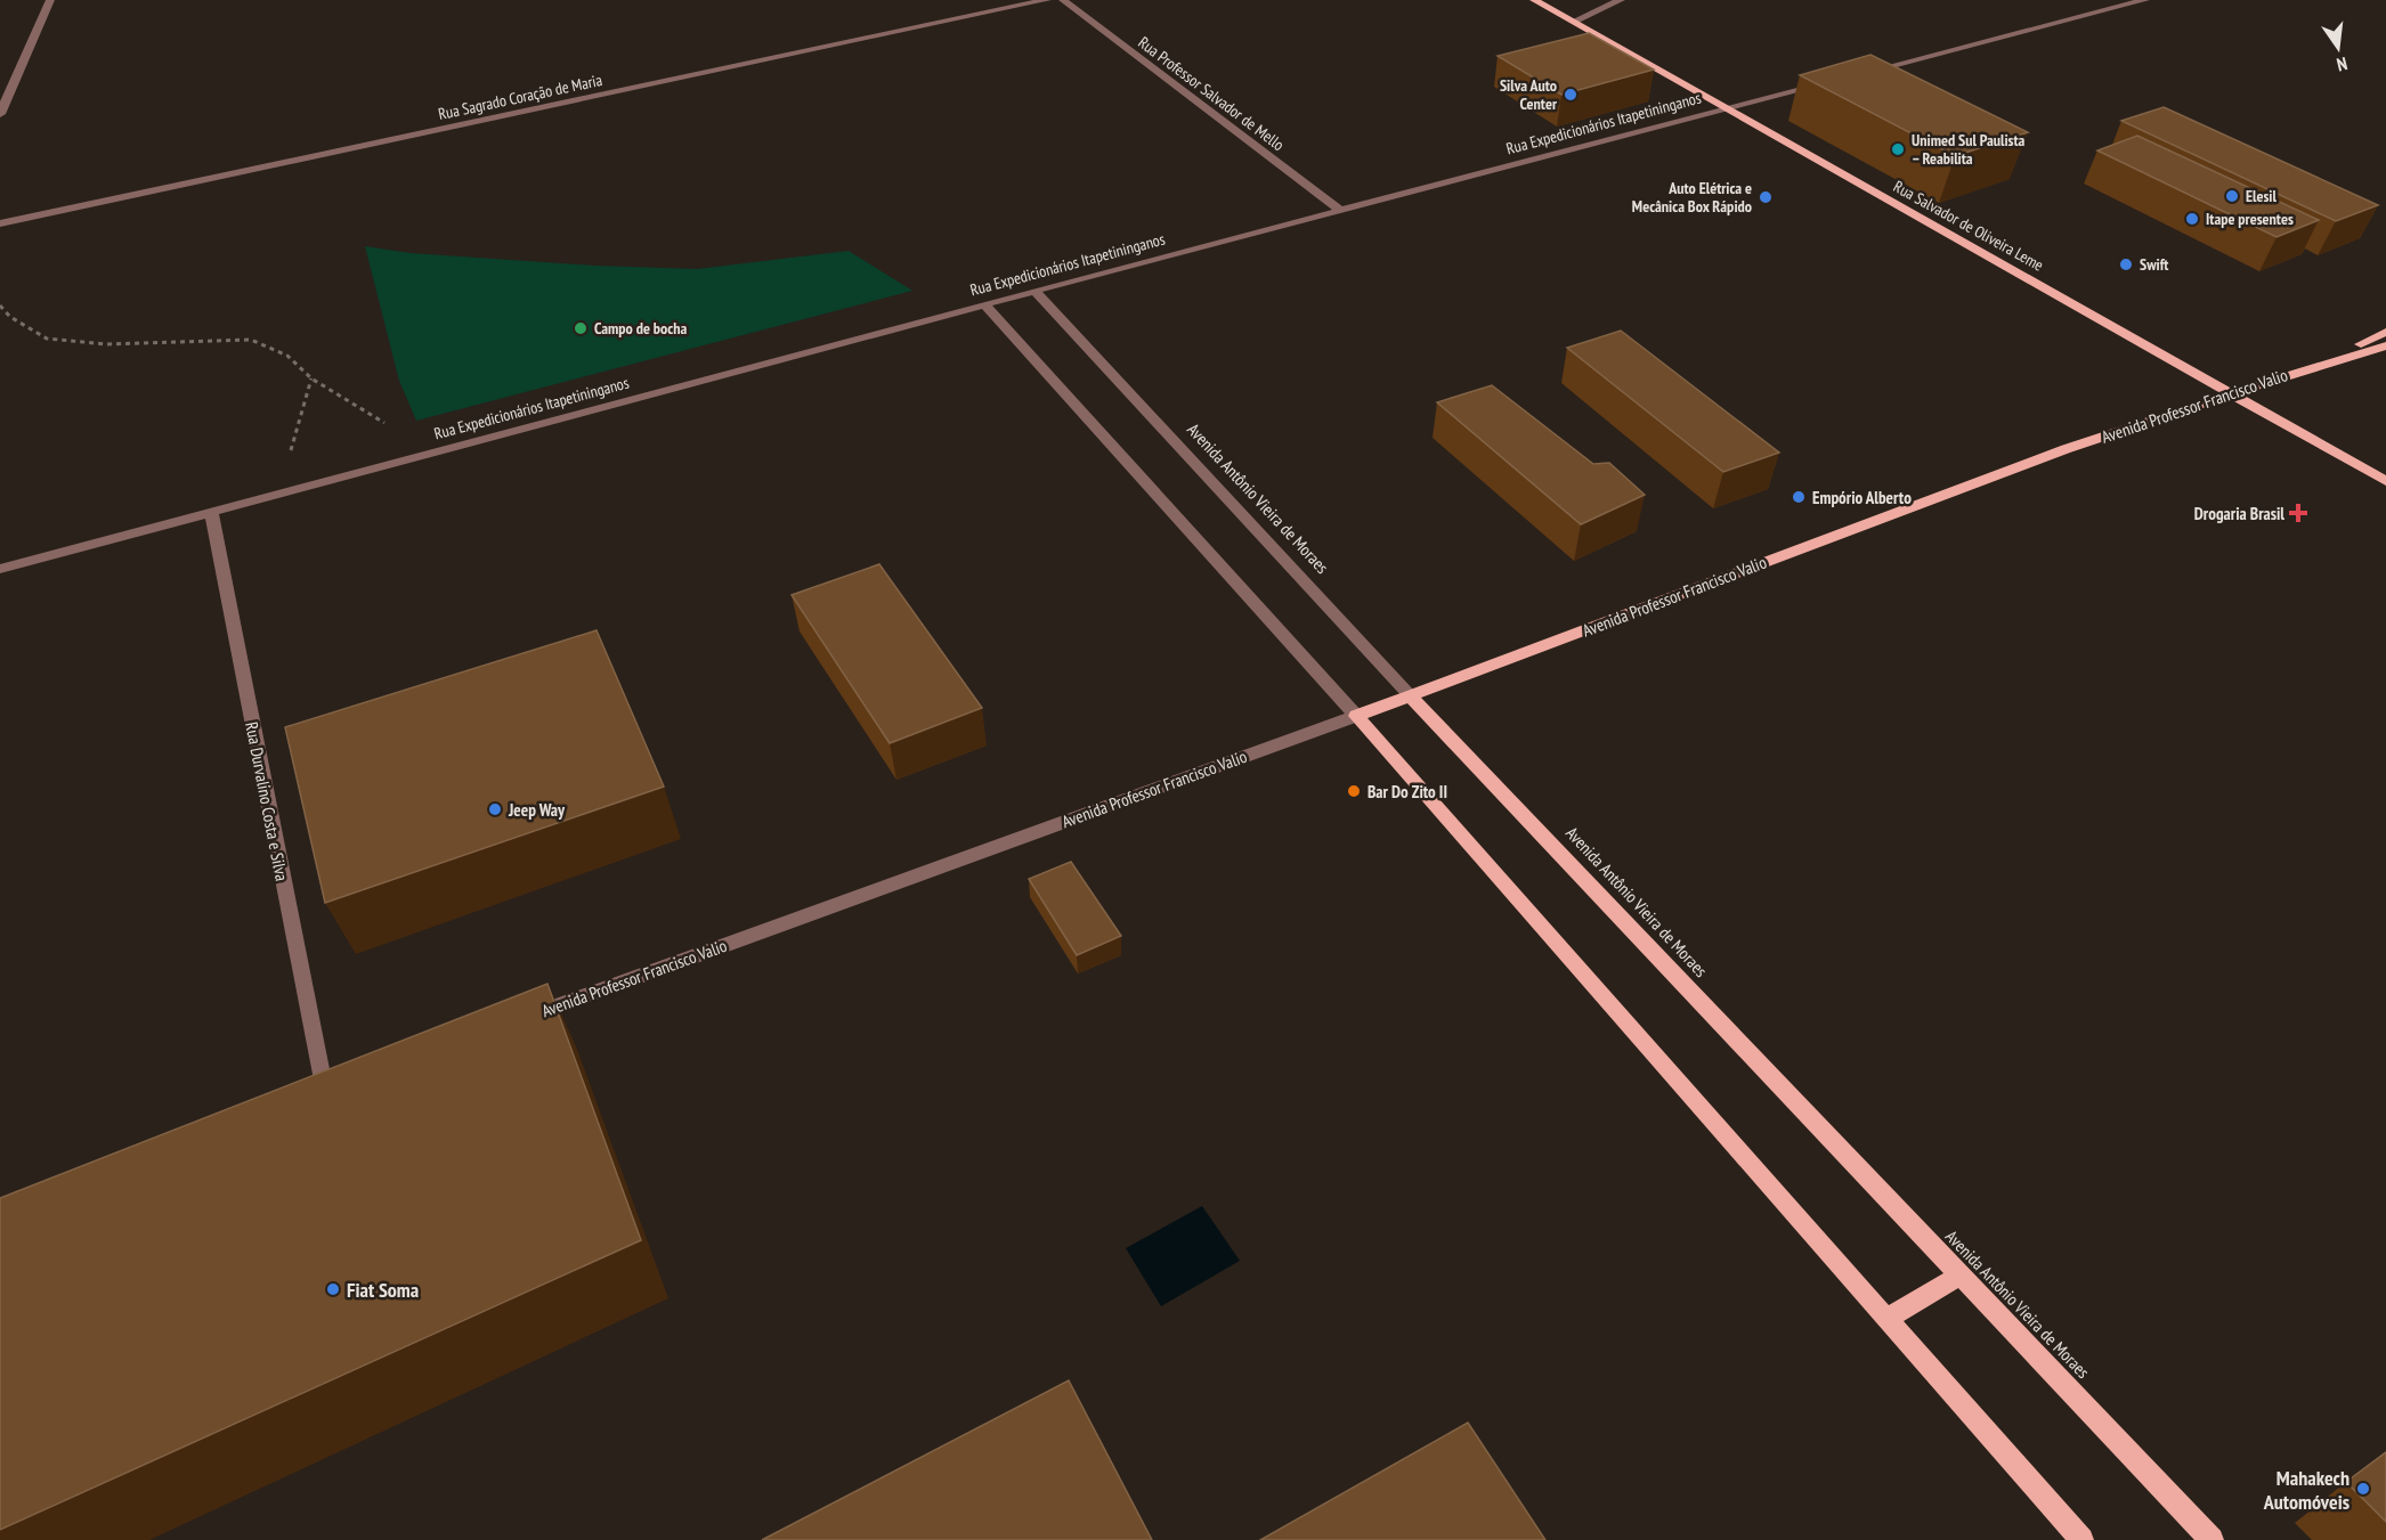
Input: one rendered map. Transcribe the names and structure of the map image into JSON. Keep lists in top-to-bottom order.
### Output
{
  "streets": {
    "main road": ["Rua Salvador de Oliveira Leme", "Avenida Professor Francisco Valio", "Avenida Antônio Vieira de Moraes"],
    "street": [
      "Rua Professor Salvador de Mello",
      "Rua Sagrado Coração de Maria",
      "Rua Expedicionários Itapetininganos",
      "Rua Durvalino Costa e Silva"
    ]
  },
  "crossings": [
    ["Rua Professor Salvador de Mello", "Rua Expedicionários Itapetininganos"],
    ["Rua Expedicionários Itapetininganos", "Rua Salvador de Oliveira Leme"],
    ["Rua Expedicionários Itapetininganos", "Avenida Antônio Vieira de Moraes"],
    ["Rua Expedicionários Itapetininganos", "Rua Durvalino Costa e Silva"],
    ["Rua Salvador de Oliveira Leme", "Avenida Professor Francisco Valio"],
    ["Avenida Professor Francisco Valio", "Avenida Antônio Vieira de Moraes"]
  ],
  "places": {
    "other": [
      "Silva Auto Center",
      "Unimed Sul Paulista – Reabilita",
      "Elesil",
      "Auto Elétrica e Mecânica Box Rápido",
      "Itape presentes",
      "Swift",
      "Campo de bocha",
      "Empório Alberto",
      "Bar Do Zito II",
      "Jeep Way",
      "Fiat Soma",
      "Mahakech Automóveis"
    ],
    "health": ["Drogaria Brasil"]
  },
  "north": "bottom"
}
